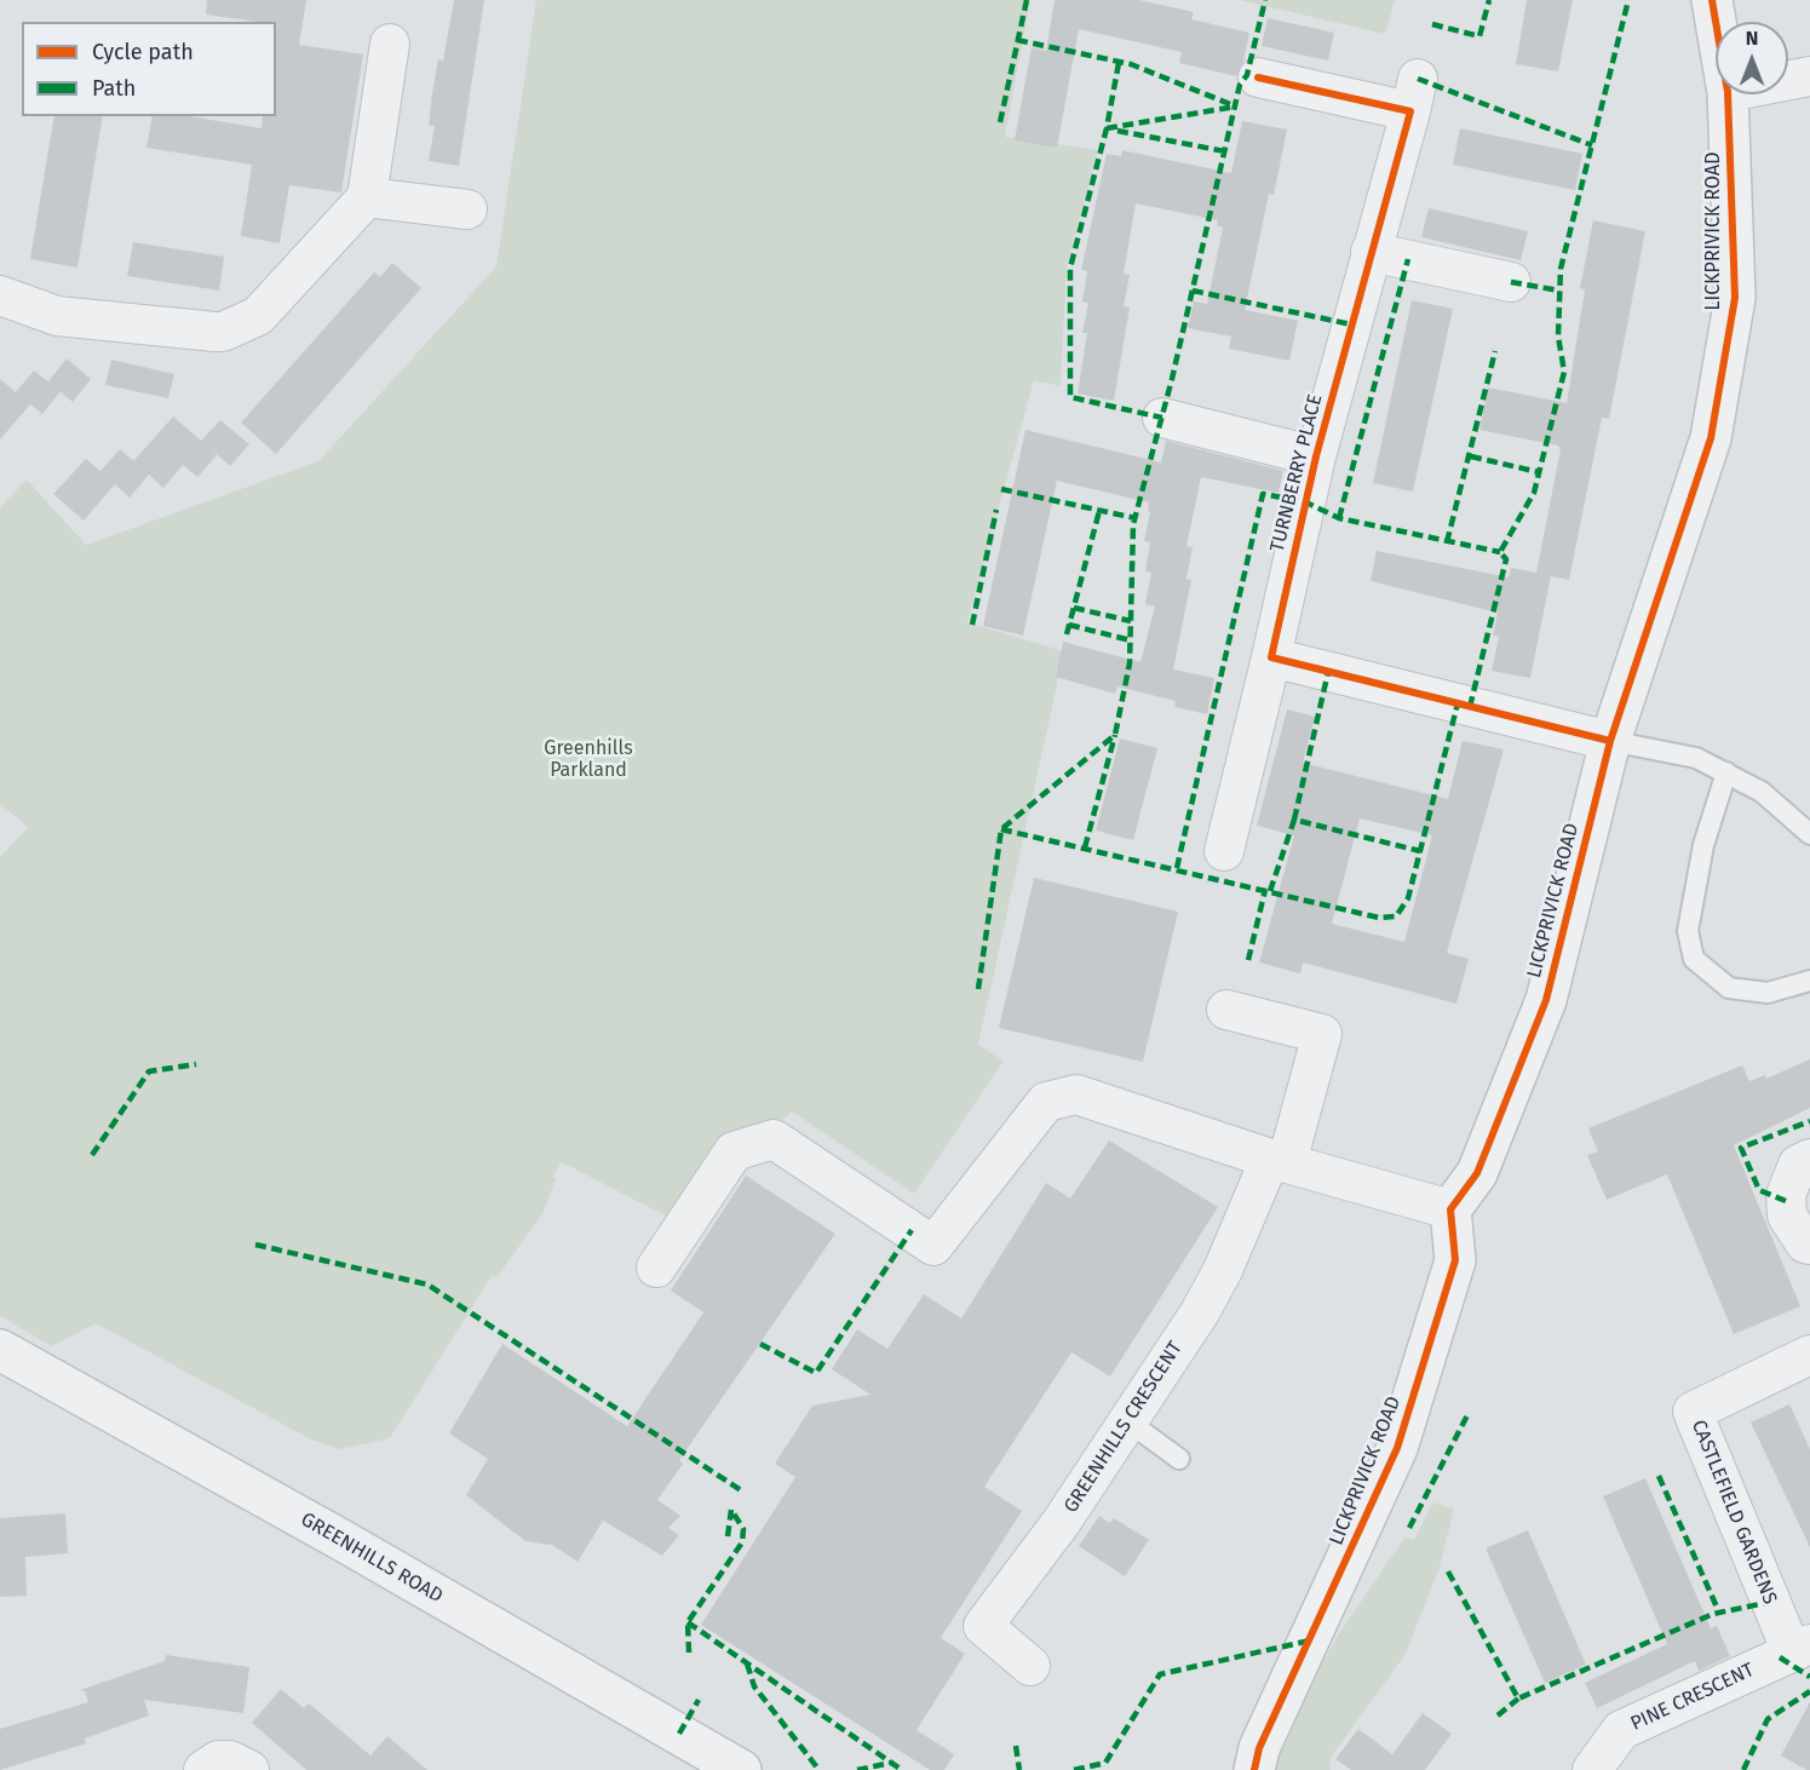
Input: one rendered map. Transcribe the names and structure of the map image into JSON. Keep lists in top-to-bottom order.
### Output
{
  "streets": {
    "street": [
      "LICKPRIVICK ROAD",
      "TURNBERRY PLACE",
      "GREENHILLS CRESCENT",
      "CASTLEFIELD GARDENS",
      "GREENHILLS ROAD",
      "PINE CRESCENT"
    ]
  },
  "crossings": [
    ["CASTLEFIELD GARDENS", "PINE CRESCENT"]
  ],
  "parks": ["Greenhills Parkland"],
  "legend": ["Cycle path", "Path"],
  "north": "top"
}
